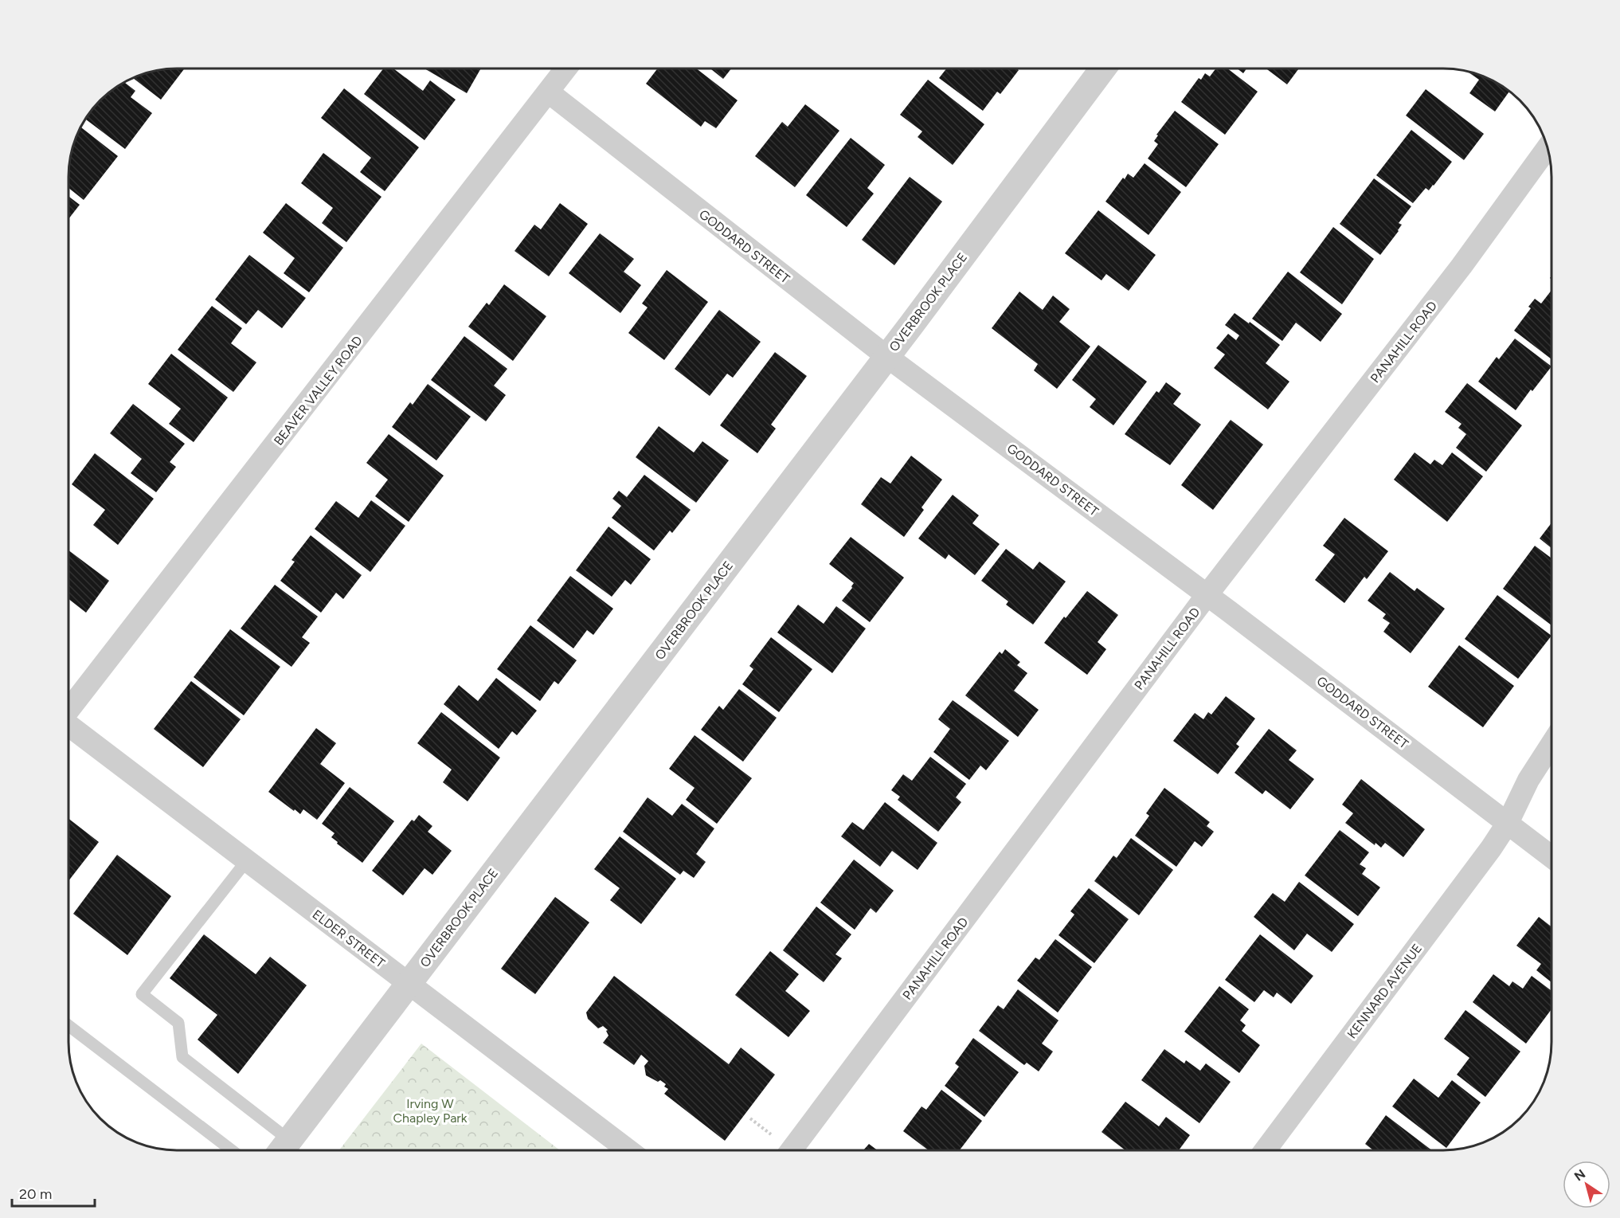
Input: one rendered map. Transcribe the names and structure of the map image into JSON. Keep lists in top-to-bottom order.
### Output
{
  "streets": {
    "street": [
      "GODDARD STREET",
      "OVERBROOK PLACE",
      "PANAHILL ROAD",
      "BEAVER VALLEY ROAD",
      "ELDER STREET",
      "KENNARD AVENUE"
    ]
  },
  "crossings": [
    ["GODDARD STREET", "OVERBROOK PLACE"],
    ["GODDARD STREET", "PANAHILL ROAD"],
    ["GODDARD STREET", "BEAVER VALLEY ROAD"],
    ["GODDARD STREET", "KENNARD AVENUE"],
    ["OVERBROOK PLACE", "ELDER STREET"]
  ],
  "parks": ["Irving W Chapley Park"],
  "scale_bar": "20 m",
  "north": "top left"
}
